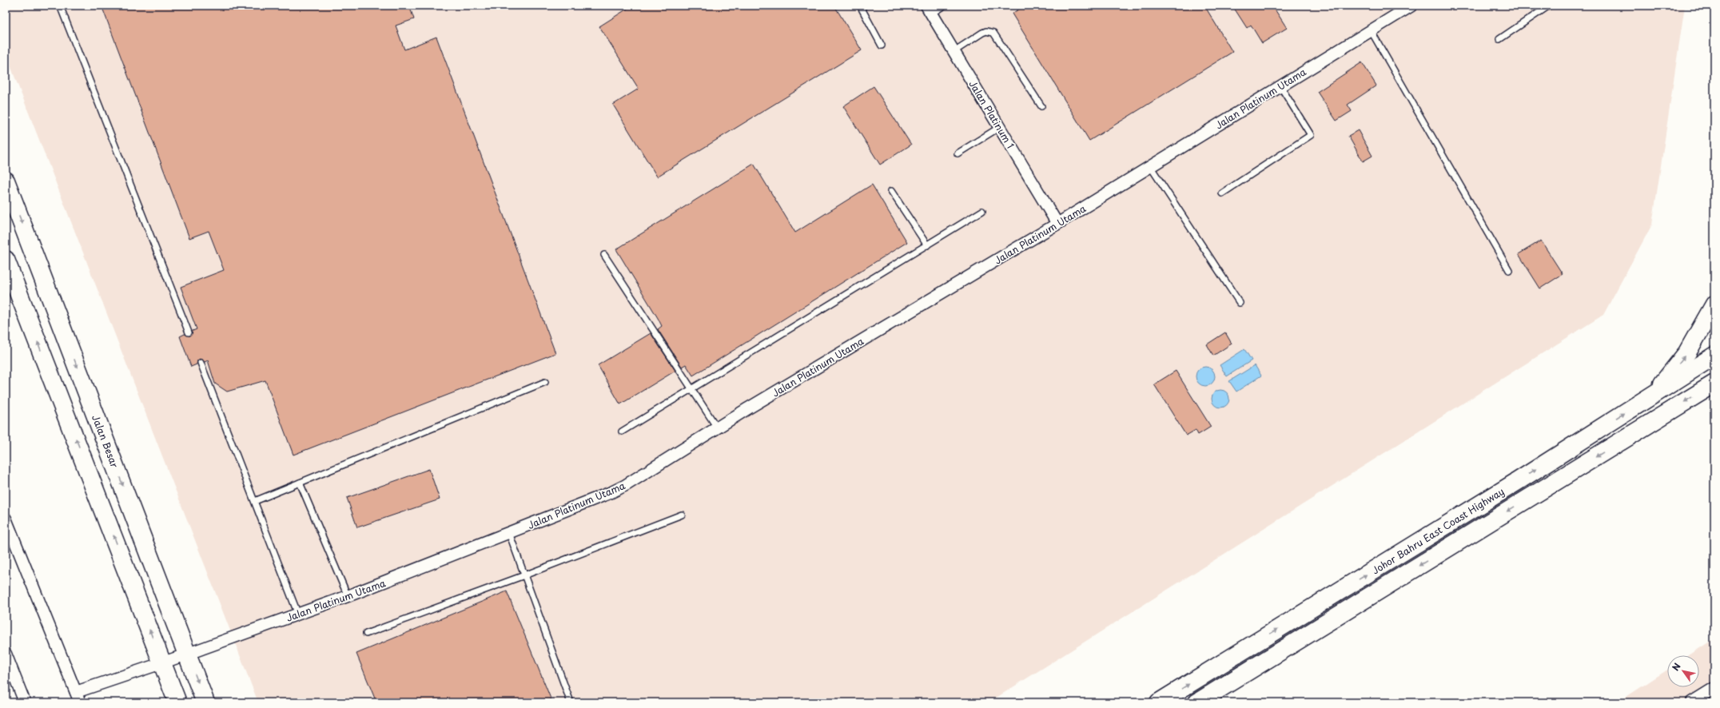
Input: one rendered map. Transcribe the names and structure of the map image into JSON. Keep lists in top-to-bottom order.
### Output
{
  "streets": {
    "main road": ["Jalan Besar", "Johor Bahru East Coast Highway"],
    "street": ["Jalan Platinum Utama", "Jalan Platinum 1"]
  },
  "crossings": [
    ["Jalan Platinum Utama", "Jalan Platinum 1"],
    ["Jalan Platinum Utama", "Jalan Besar"]
  ],
  "north": "top left"
}
